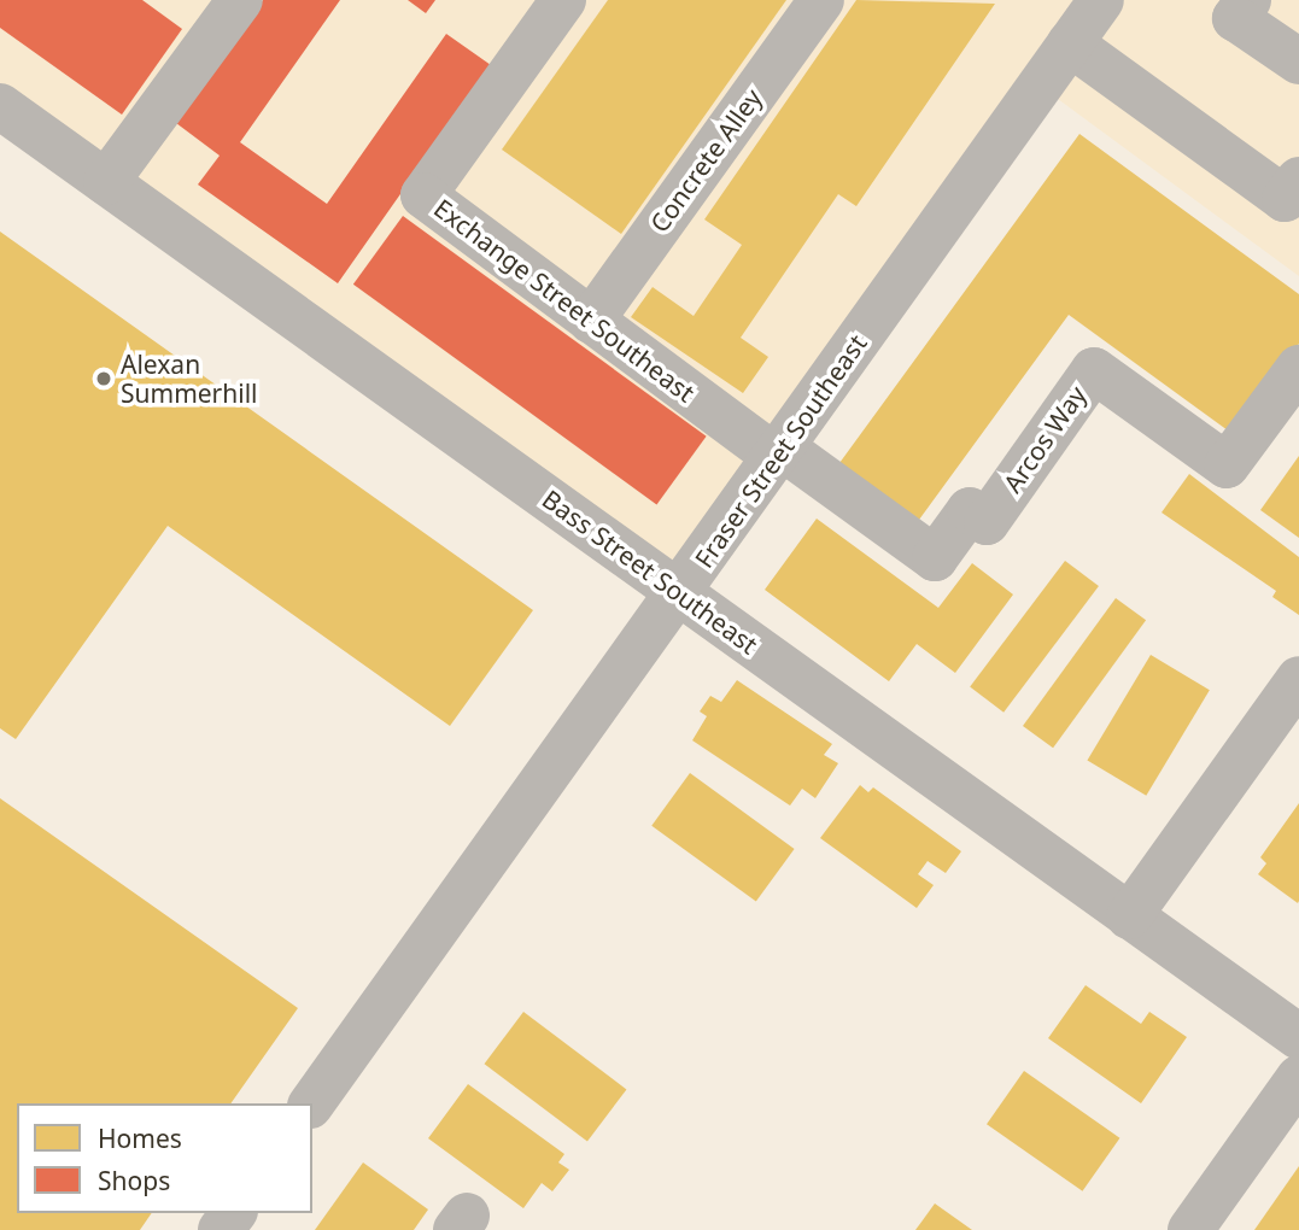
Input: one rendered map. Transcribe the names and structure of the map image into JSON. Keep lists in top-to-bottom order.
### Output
{
  "streets": {
    "street": [
      "Concrete Alley",
      "Exchange Street Southeast",
      "Arcos Way",
      "Fraser Street Southeast",
      "Bass Street Southeast"
    ]
  },
  "crossings": [
    ["Concrete Alley", "Exchange Street Southeast"],
    ["Exchange Street Southeast", "Arcos Way"],
    ["Exchange Street Southeast", "Fraser Street Southeast"],
    ["Arcos Way", "Fraser Street Southeast"],
    ["Fraser Street Southeast", "Bass Street Southeast"]
  ],
  "places": ["Alexan Summerhill"],
  "legend": ["Homes", "Shops"]
}
